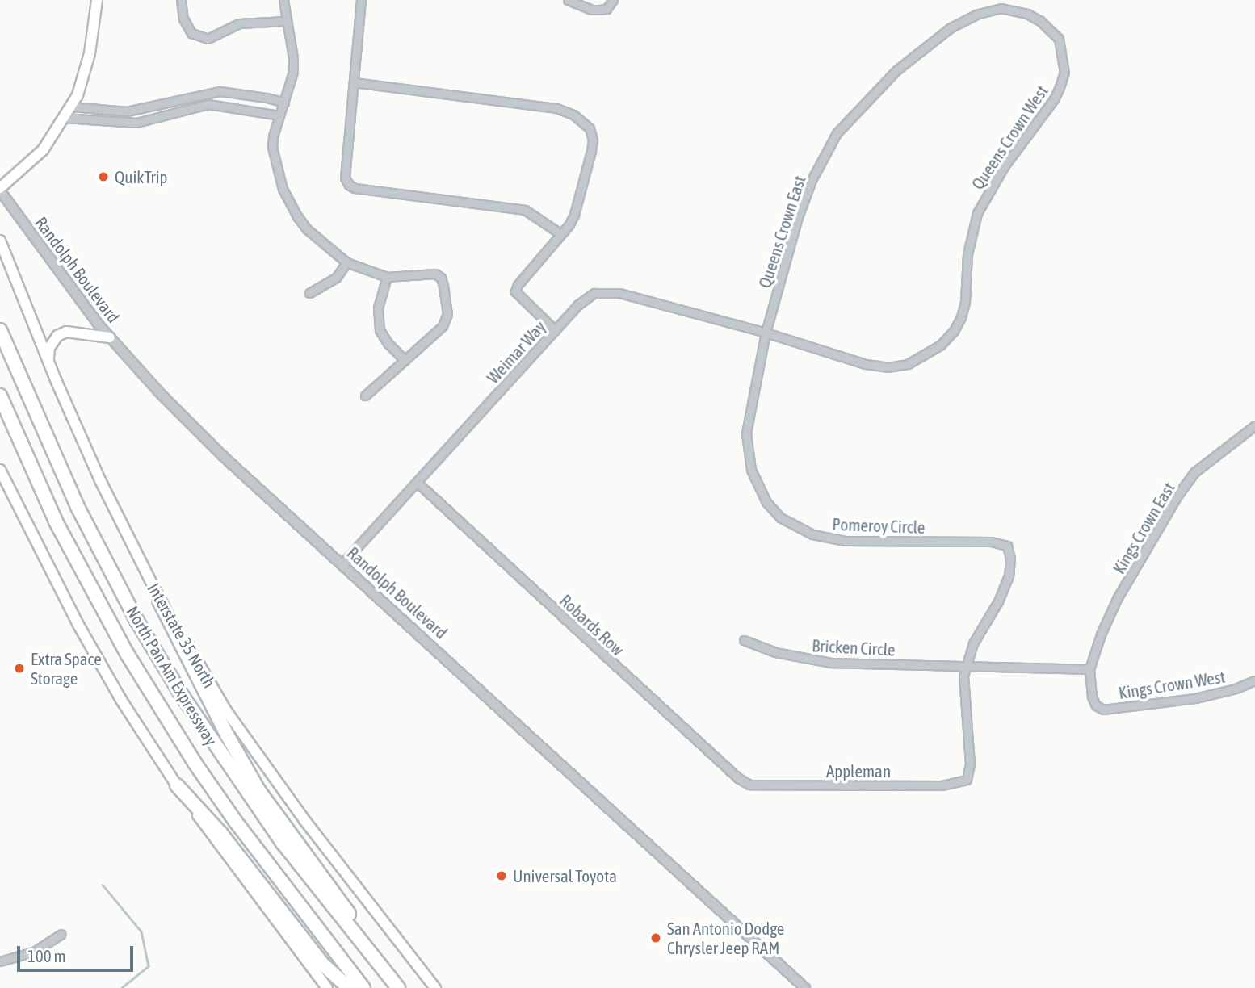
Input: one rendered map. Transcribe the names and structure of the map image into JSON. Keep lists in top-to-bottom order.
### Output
{
  "streets": {
    "highway": ["North Pan Am Expressway"],
    "main road": ["Interstate 35 North"],
    "street": [
      "Queens Crown West",
      "Queens Crown East",
      "Randolph Boulevard",
      "Weimar Way",
      "Pomeroy Circle",
      "Kings Crown East",
      "Robards Row",
      "Bricken Circle",
      "Kings Crown West",
      "Appleman"
    ]
  },
  "crossings": [
    ["Queens Crown West", "Queens Crown East"],
    ["Queens Crown West", "Weimar Way"],
    ["Queens Crown West", "Pomeroy Circle"],
    ["Queens Crown East", "Weimar Way"],
    ["Queens Crown East", "Pomeroy Circle"],
    ["Randolph Boulevard", "Weimar Way"],
    ["Weimar Way", "Pomeroy Circle"],
    ["Weimar Way", "Robards Row"],
    ["Pomeroy Circle", "Bricken Circle"],
    ["Pomeroy Circle", "Appleman"],
    ["Kings Crown East", "Bricken Circle"],
    ["Kings Crown East", "Kings Crown West"],
    ["Robards Row", "Appleman"],
    ["Bricken Circle", "Kings Crown West"],
    ["Bricken Circle", "Appleman"]
  ],
  "places": [
    "QuikTrip",
    "Extra Space Storage",
    "Universal Toyota",
    "San Antonio Dodge Chrysler Jeep RAM"
  ],
  "scale_bar": "100 m"
}
